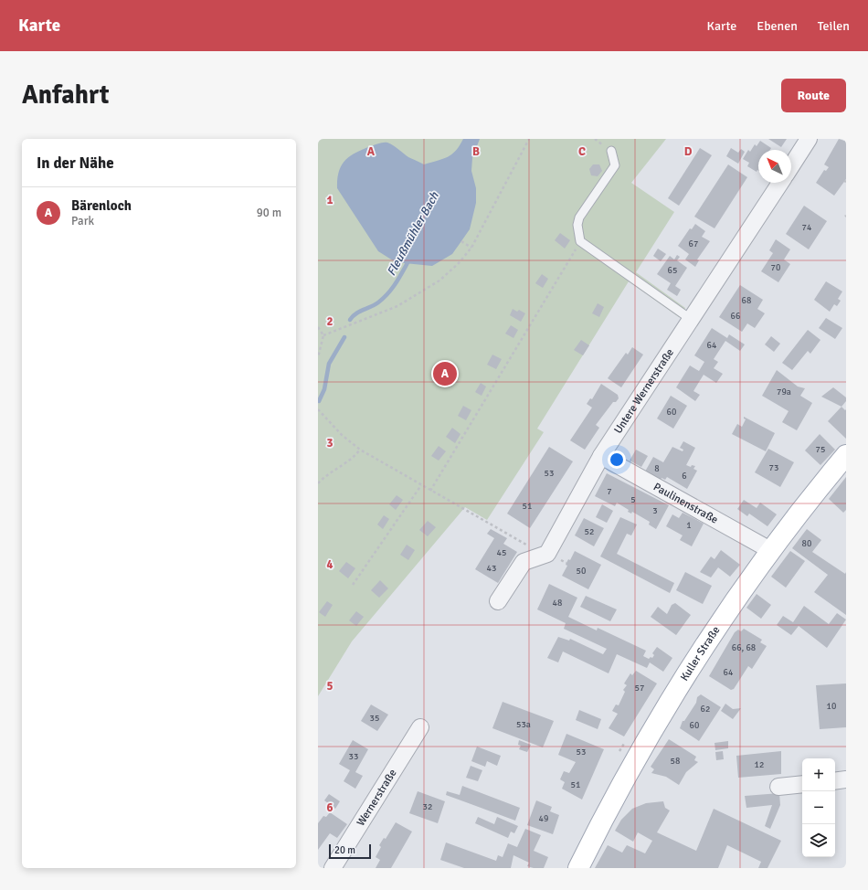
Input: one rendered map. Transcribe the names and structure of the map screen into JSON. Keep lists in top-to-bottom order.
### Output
{
  "streets": {
    "main road": ["Kuller Straße"],
    "street": ["Untere Wernerstraße", "Paulinenstraße", "Wernerstraße"]
  },
  "crossings": [
    ["Untere Wernerstraße", "Paulinenstraße"],
    ["Paulinenstraße", "Kuller Straße"]
  ],
  "water": ["Fleußmühler Bach"],
  "house_numbers": [
    "74",
    "67",
    "70",
    "65",
    "68",
    "66",
    "64",
    "79a",
    "60",
    "75",
    "73",
    "8",
    "53",
    "6",
    "7",
    "5",
    "51",
    "3",
    "1",
    "52",
    "80",
    "45",
    "43",
    "50",
    "48",
    "66, 68",
    "64",
    "57",
    "10",
    "62",
    "35",
    "53a",
    "60",
    "53",
    "33",
    "58",
    "12",
    "51",
    "32",
    "49"
  ],
  "scale_bar": "20 m",
  "north": "top left",
  "page": {
    "header": "Karte",
    "nav": ["Karte", "Ebenen", "Teilen"],
    "buttons": "Route",
    "title": "Anfahrt",
    "heading": "In der Nähe",
    "list": [
      {
        "mark": "A",
        "name": "Bärenloch",
        "note": "Park",
        "value": "90 m"
      }
    ],
    "pins": "A",
    "map_buttons": ["+", "−"],
    "scale": "20 m"
  },
  "grid": {
    "columns": [
      "A",
      "B",
      "C",
      "D"
    ],
    "rows": [
      "1",
      "2",
      "3",
      "4",
      "5",
      "6"
    ]
  }
}
